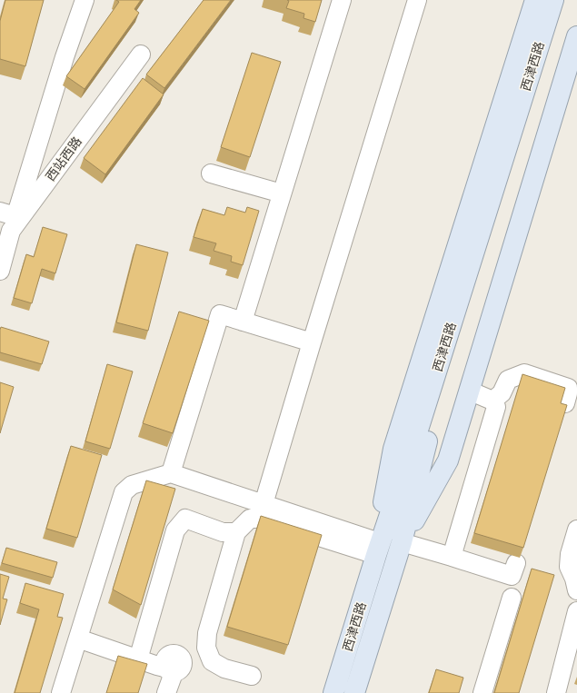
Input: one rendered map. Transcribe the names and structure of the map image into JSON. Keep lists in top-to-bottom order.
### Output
{
  "streets": {
    "main road": ["西津西路"],
    "street": ["西站西路"]
  }
}
